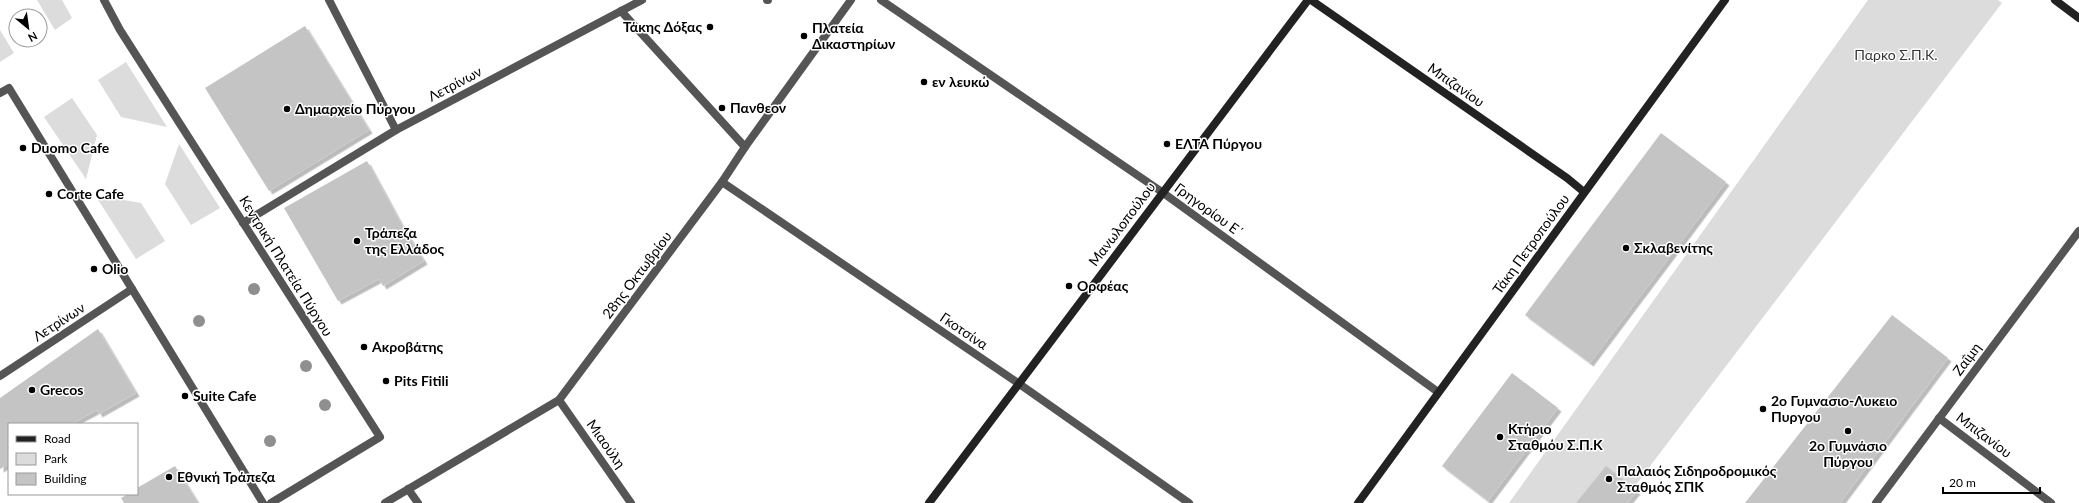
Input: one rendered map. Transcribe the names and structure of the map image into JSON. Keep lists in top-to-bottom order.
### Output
{
  "streets": {
    "main road": ["Μπιζανίου", "Μανωλοπούλου", "Τάκη Πετροπούλου"],
    "street": [
      "Λετρίνων",
      "Γρηγορίου Ε΄",
      "Κεντρική Πλατεία Πύργου",
      "28ης Οκτωβρίου",
      "Γκοτσίνα",
      "Ζαΐμη",
      "Μιαούλη"
    ]
  },
  "crossings": [
    ["Λετρίνων", "Κεντρική Πλατεία Πύργου"],
    ["Μπιζανίου", "Τάκη Πετροπούλου"],
    ["Μπιζανίου", "Ζαΐμη"],
    ["Γρηγορίου Ε΄", "Μανωλοπούλου"],
    ["Γρηγορίου Ε΄", "Τάκη Πετροπούλου"],
    ["Μανωλοπούλου", "Γκοτσίνα"],
    ["28ης Οκτωβρίου", "Γκοτσίνα"],
    ["28ης Οκτωβρίου", "Μιαούλη"]
  ],
  "parks": ["Παρκο Σ.Π.Κ."],
  "places": [
    "Τάκης Δόξας",
    "Πλατεία Δικαστηρίων",
    "εν λευκώ",
    "Πανθεον",
    "Δημαρχείο Πύργου",
    "ΕΛΤΑ Πύργου",
    "Duomo Cafe",
    "Corte Cafe",
    "Τράπεζα της Ελλάδος",
    "Σκλαβενίτης",
    "Olio",
    "Ορφέας",
    "Ακροβάτης",
    "Pits Fitili",
    "Grecos",
    "Suite Cafe",
    "2ο Γυμνασιο-Λυκειο Πυργου",
    "2ο Γυμνάσιο Πύργου",
    "Κτήριο Σταθμόυ Σ.Π.Κ",
    "Εθνική Τράπεζα",
    "Παλαιός Σιδηροδρομικός Σταθμός ΣΠΚ"
  ],
  "legend": ["Road", "Park", "Building"],
  "scale_bar": "20 m",
  "north": "bottom right"
}
